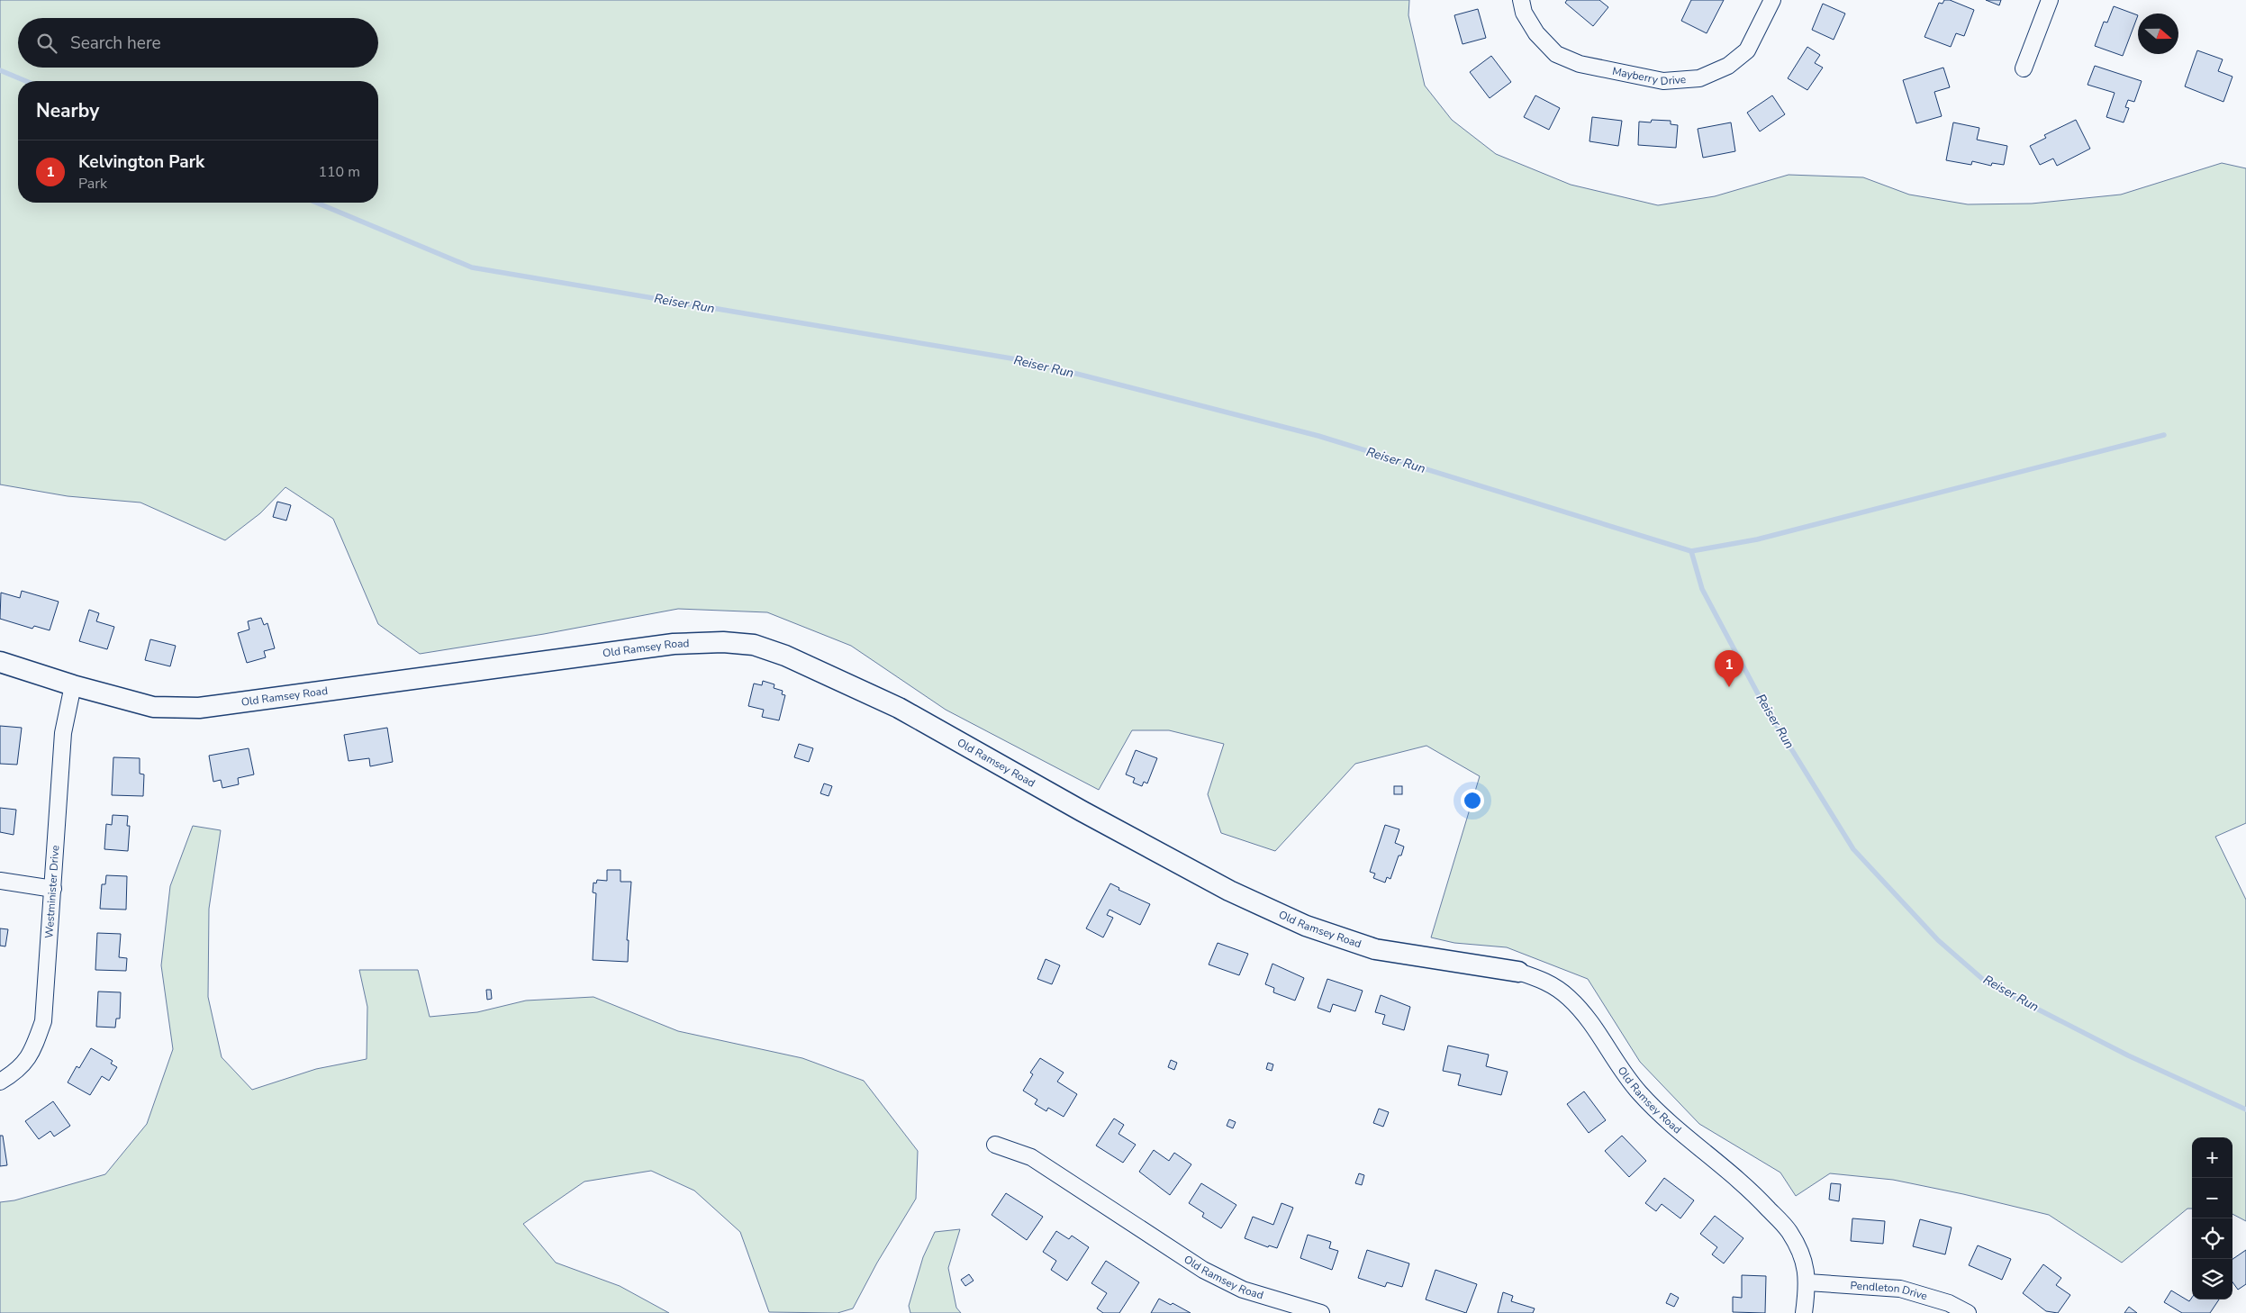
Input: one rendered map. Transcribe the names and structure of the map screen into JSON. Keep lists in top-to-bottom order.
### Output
{
  "streets": {
    "street": [
      "Mayberry Drive",
      "Old Ramsey Road",
      "Westminister Drive",
      "Pendleton Drive"
    ]
  },
  "crossings": [
    ["Old Ramsey Road", "Westminister Drive"],
    ["Old Ramsey Road", "Pendleton Drive"]
  ],
  "water": ["Reiser Run"],
  "north": "right",
  "page": {
    "search": "Search here",
    "heading": "Nearby",
    "list": [
      {
        "mark": "1",
        "name": "Kelvington Park",
        "note": "Park",
        "value": "110 m"
      }
    ],
    "pins": "1",
    "map_buttons": ["+", "−"]
  }
}
